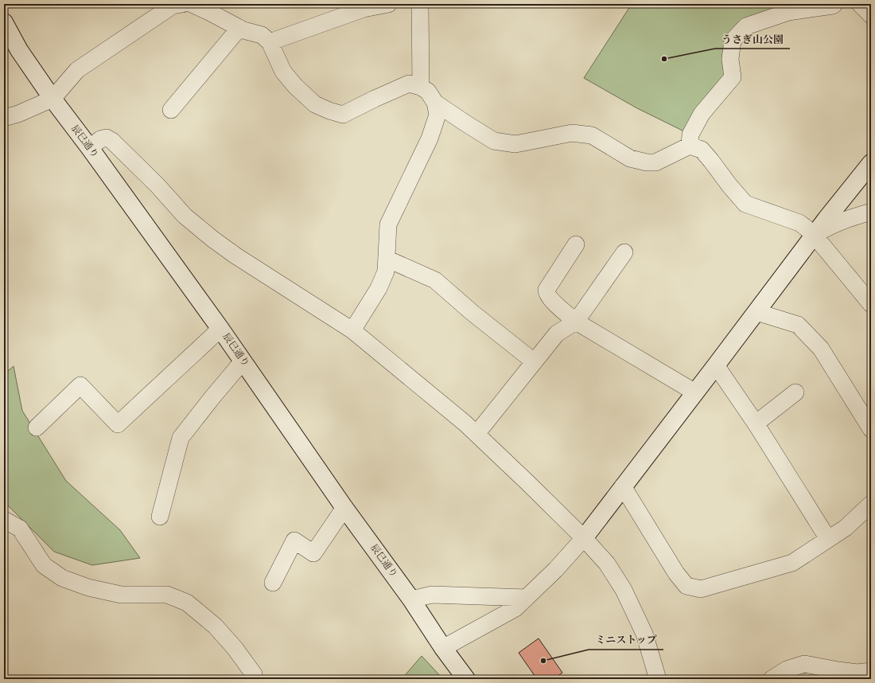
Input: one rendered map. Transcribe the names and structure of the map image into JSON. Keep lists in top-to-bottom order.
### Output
{
  "streets": {
    "street": ["辰巳通り"]
  },
  "places": ["うさぎ山公園", "ミニストップ"]
}
